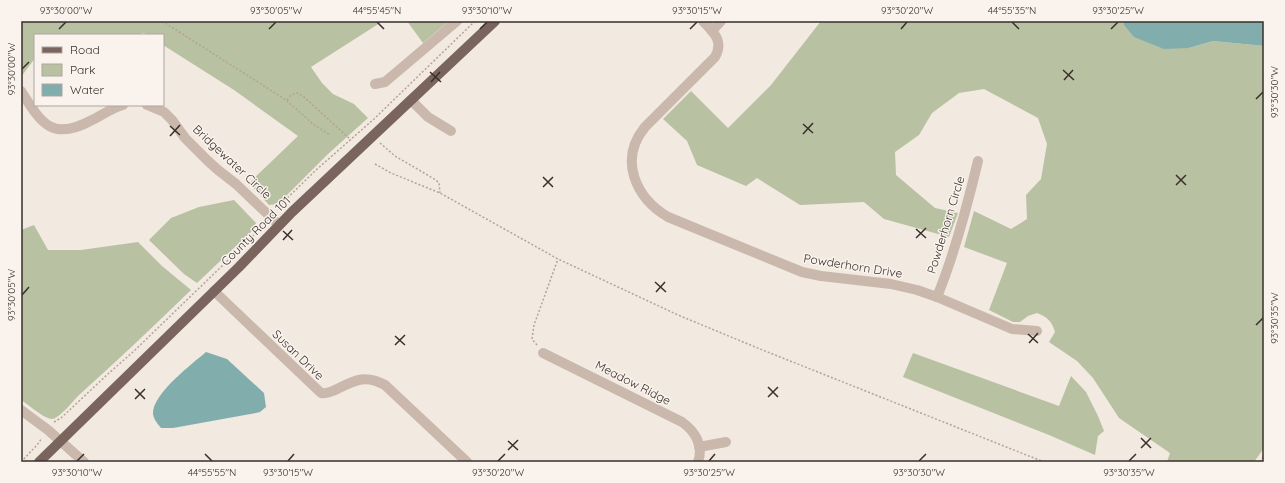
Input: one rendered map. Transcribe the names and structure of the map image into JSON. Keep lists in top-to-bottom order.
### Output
{
  "streets": {
    "main road": ["County Road 101"],
    "street": [
      "Bridgewater Circle",
      "Powderhorn Circle",
      "Powderhorn Drive",
      "Susan Drive",
      "Meadow Ridge"
    ]
  },
  "crossings": [
    ["Bridgewater Circle", "County Road 101"],
    ["Powderhorn Circle", "Powderhorn Drive"],
    ["County Road 101", "Susan Drive"]
  ],
  "legend": ["Road", "Park", "Water"],
  "coordinates": [
    "93°30'00\"W",
    "93°30'05\"W",
    "44°55'45\"N",
    "93°30'10\"W",
    "93°30'15\"W",
    "93°30'20\"W",
    "44°55'35\"N",
    "93°30'25\"W",
    "93°30'30\"W",
    "93°30'35\"W",
    "44°55'55\"N"
  ]
}
